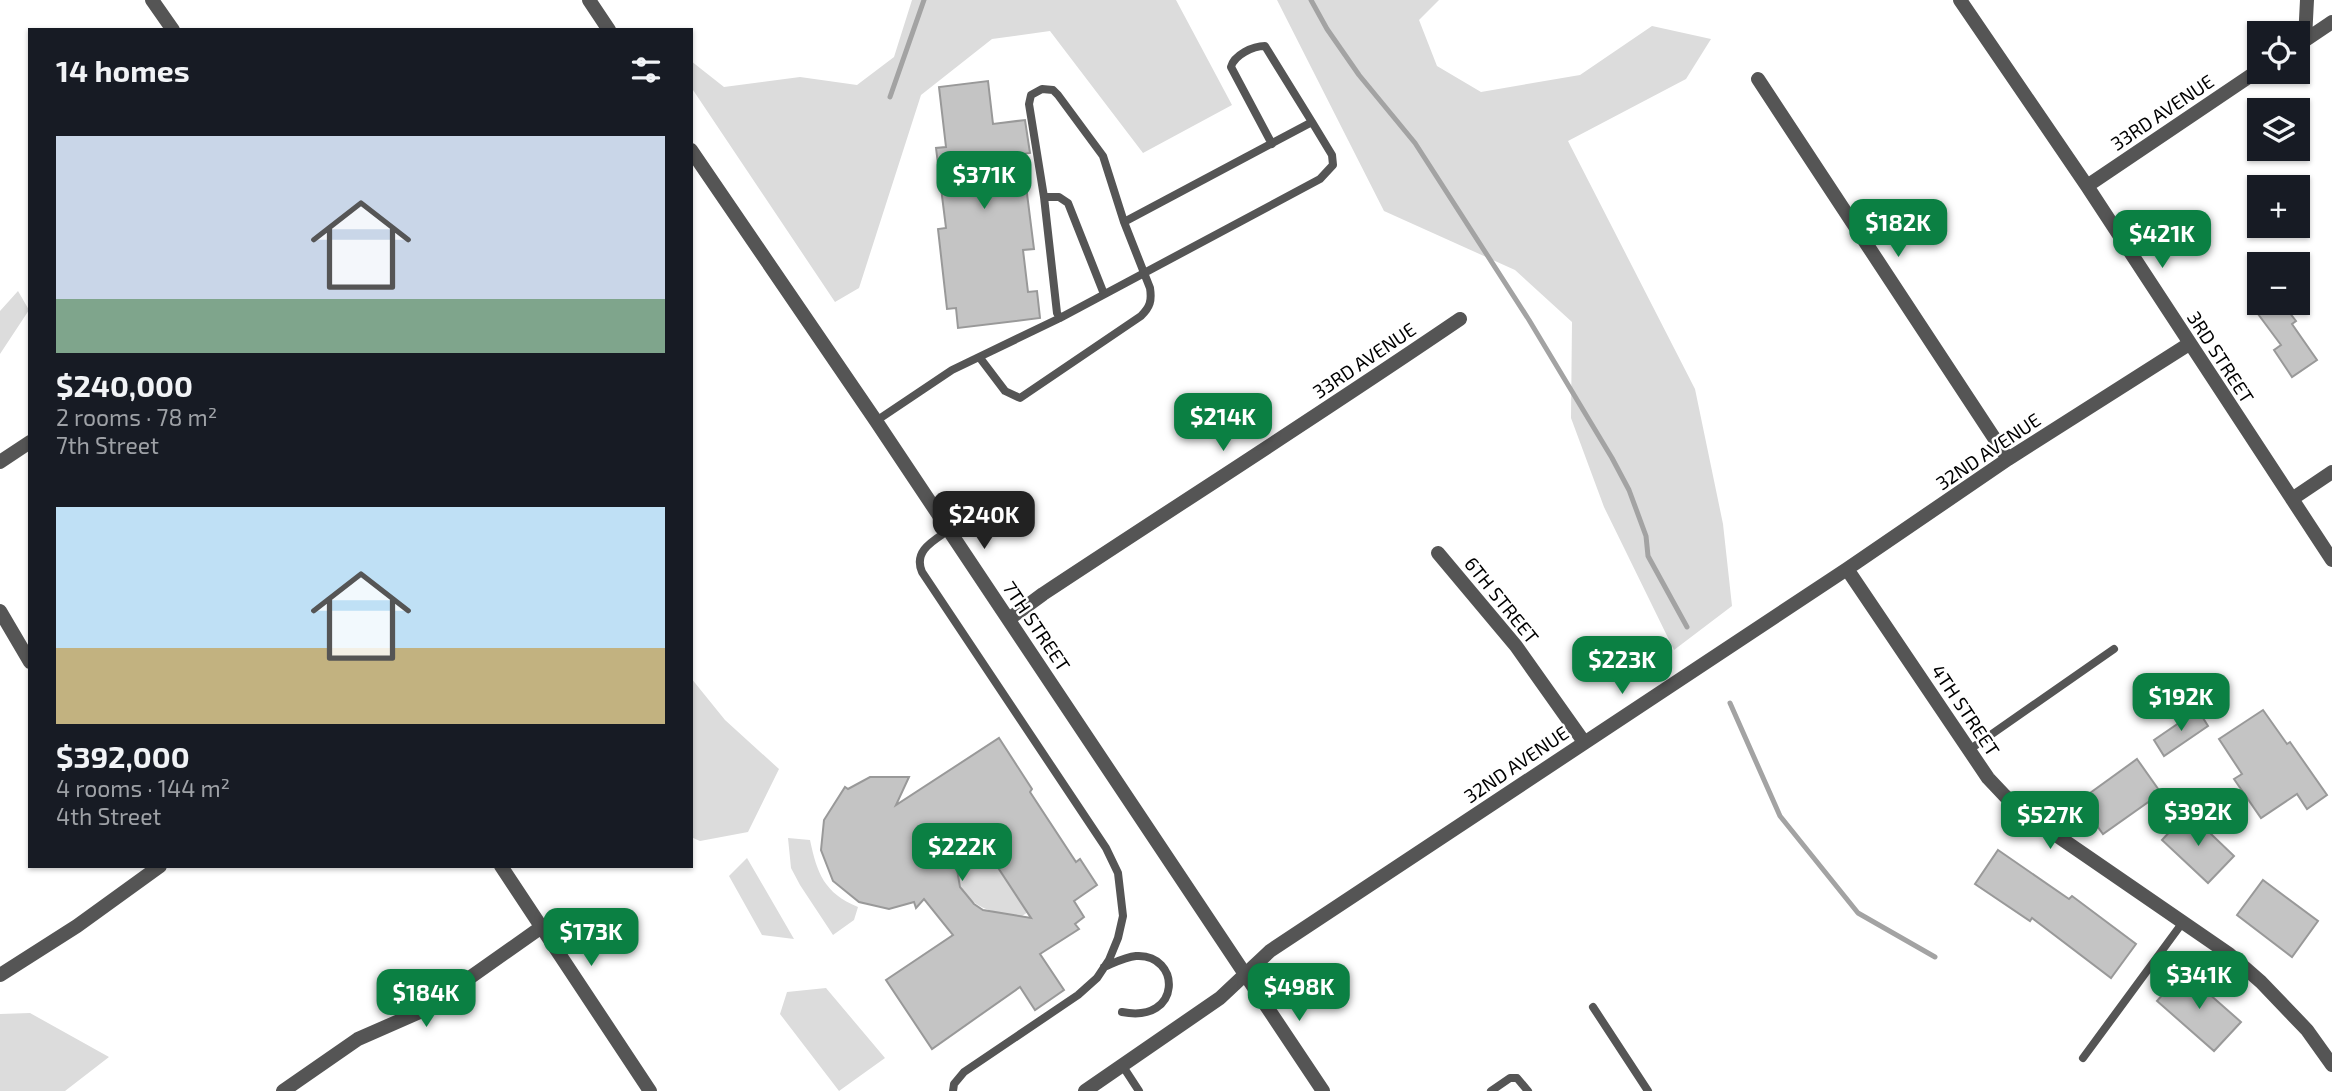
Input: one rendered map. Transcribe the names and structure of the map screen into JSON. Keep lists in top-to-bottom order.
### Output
{
  "streets": {
    "street": [
      "33RD AVENUE",
      "3RD STREET",
      "32ND AVENUE",
      "6TH STREET",
      "7TH STREET",
      "4TH STREET"
    ]
  },
  "crossings": [
    ["33RD AVENUE", "3RD STREET"],
    ["33RD AVENUE", "7TH STREET"],
    ["3RD STREET", "32ND AVENUE"],
    ["32ND AVENUE", "6TH STREET"],
    ["32ND AVENUE", "7TH STREET"],
    ["32ND AVENUE", "4TH STREET"]
  ],
  "page": {
    "map_buttons": ["+", "−"],
    "heading": "14 homes",
    "list": [
      {
        "name": "$240,000",
        "note": "2 rooms · 78 m² · 7th Street"
      },
      {
        "name": "$392,000",
        "note": "4 rooms · 144 m² · 4th Street"
      }
    ],
    "price": [
      "$371K",
      "$182K",
      "$421K",
      "$214K",
      "$240K",
      "$223K",
      "$192K",
      "$392K",
      "$527K",
      "$222K",
      "$173K",
      "$341K",
      "$498K",
      "$184K"
    ]
  }
}
